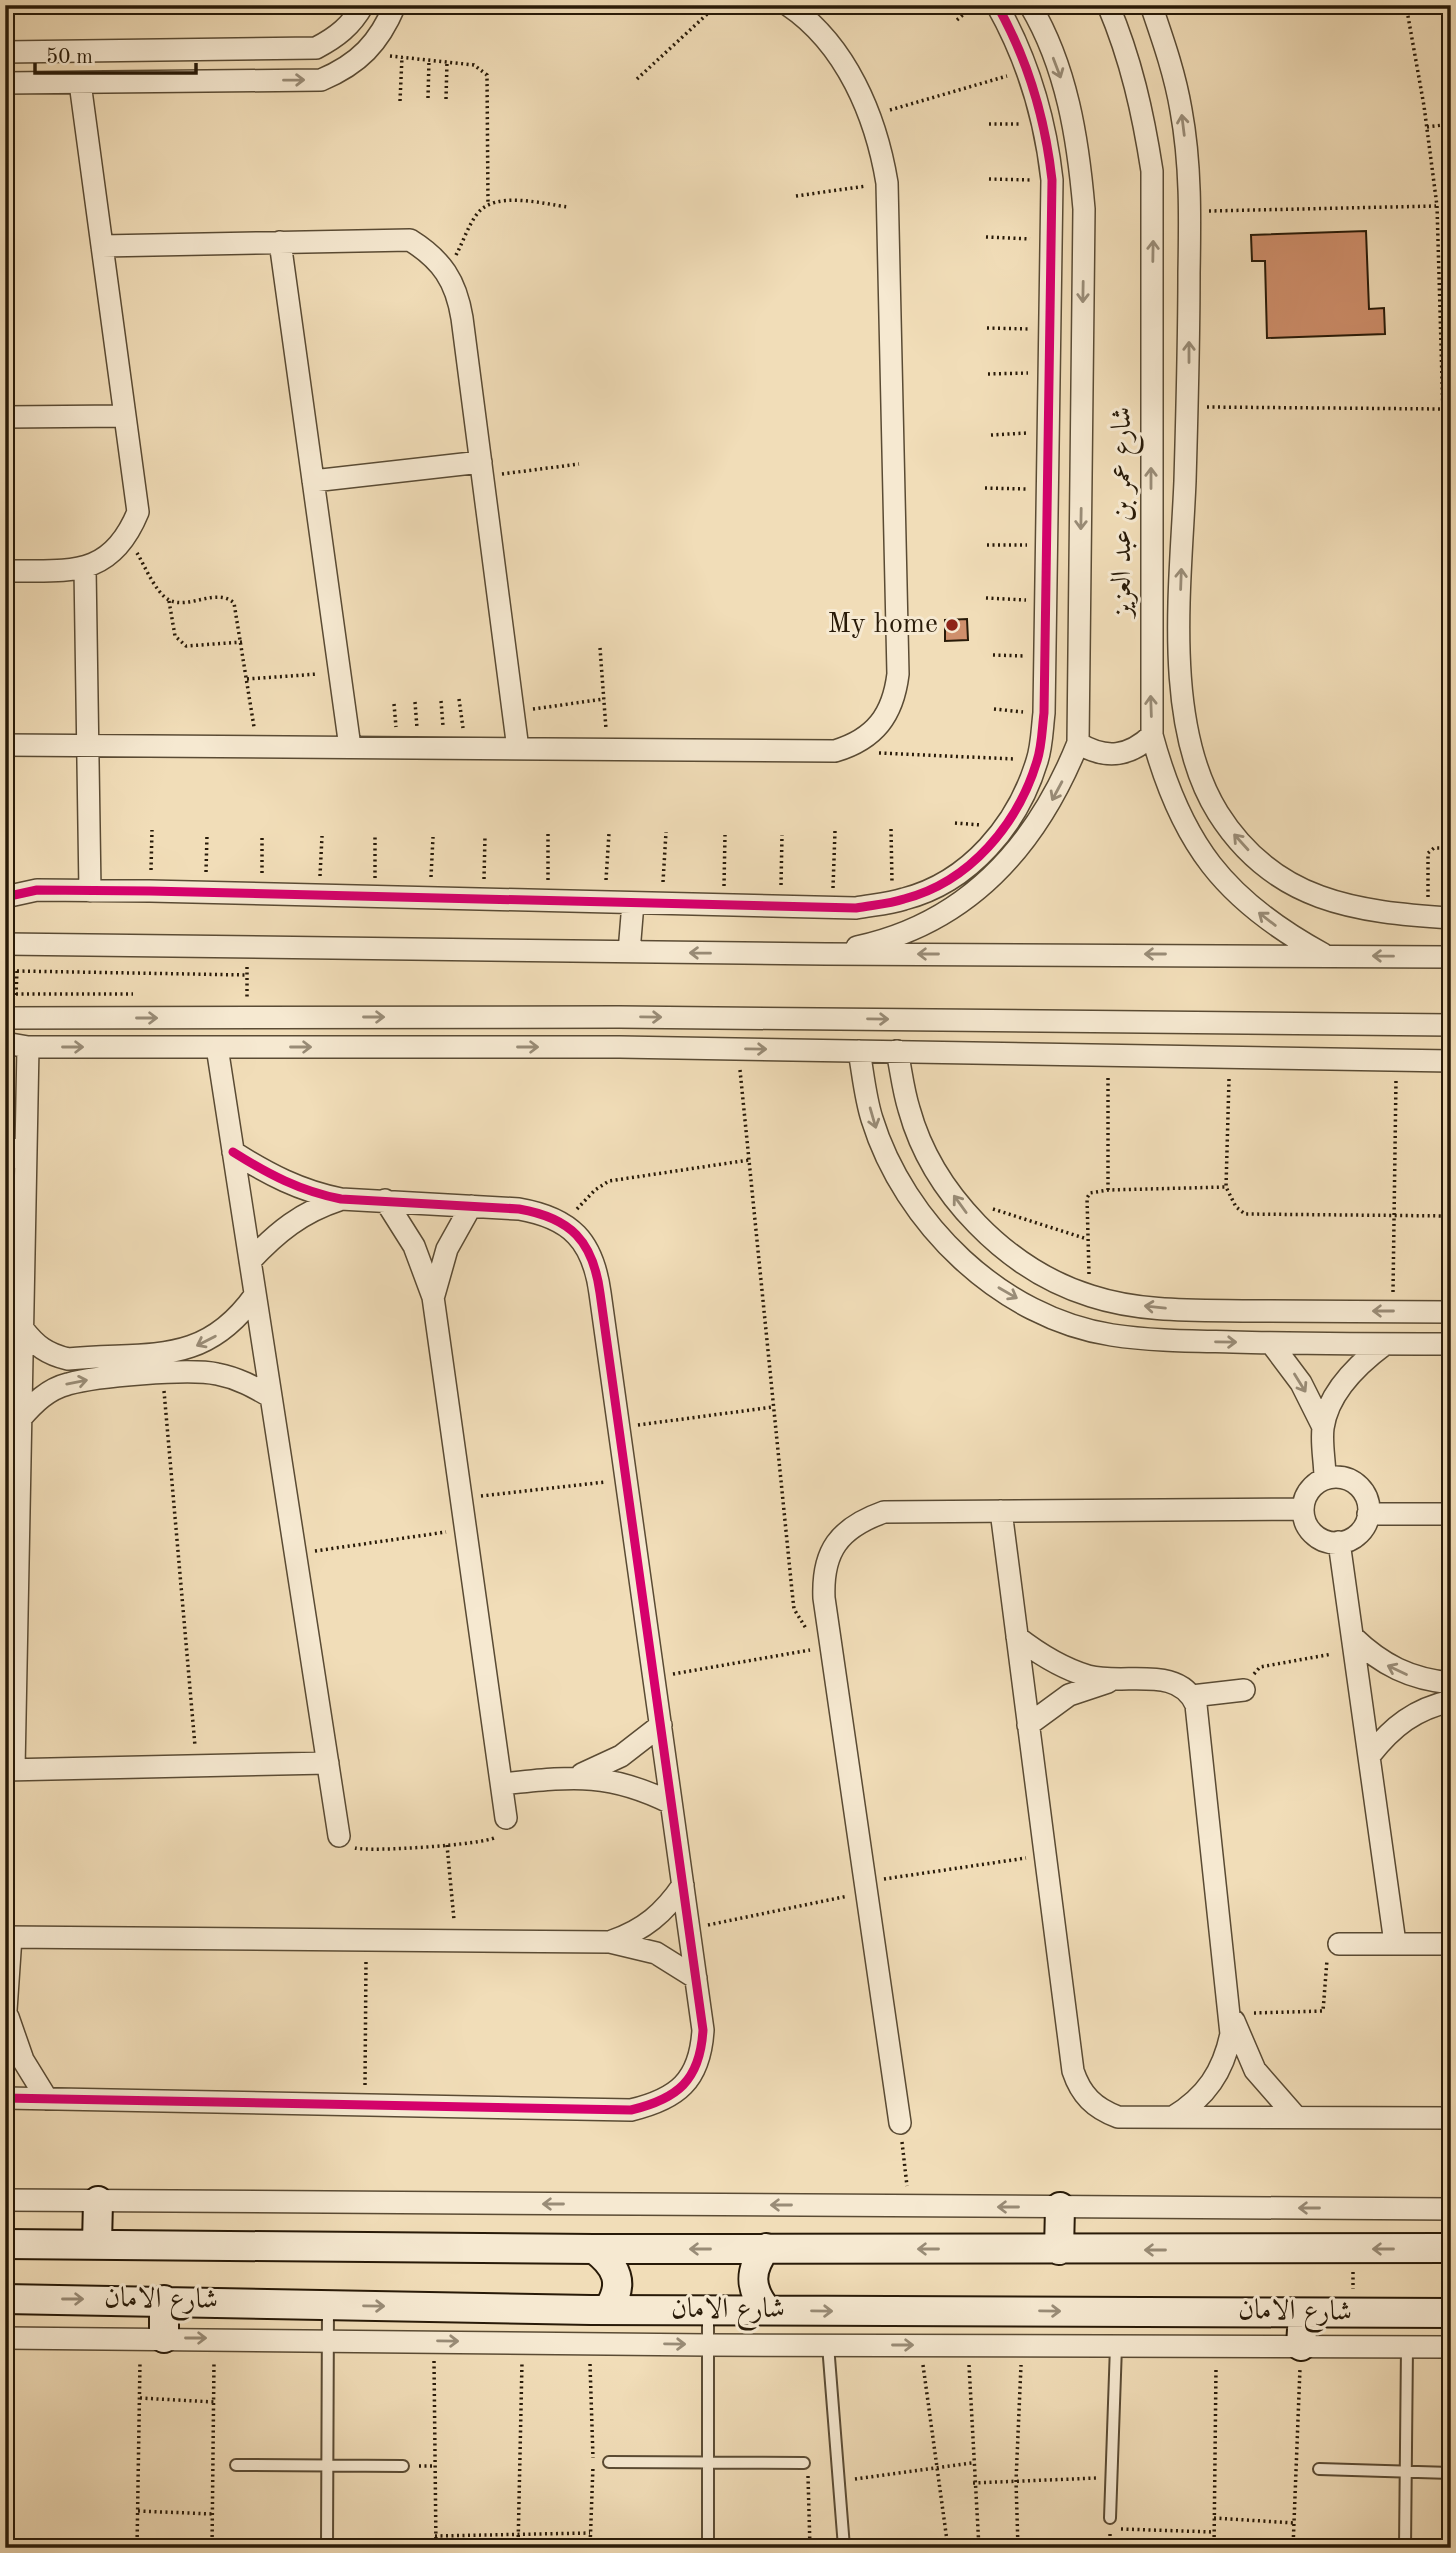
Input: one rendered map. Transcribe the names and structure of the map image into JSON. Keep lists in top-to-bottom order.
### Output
{
  "streets": {
    "street": ["شارع عمر بن عبد العزيز", "شارع الامان"]
  },
  "places": ["My home"],
  "scale_bar": "50 m"
}
